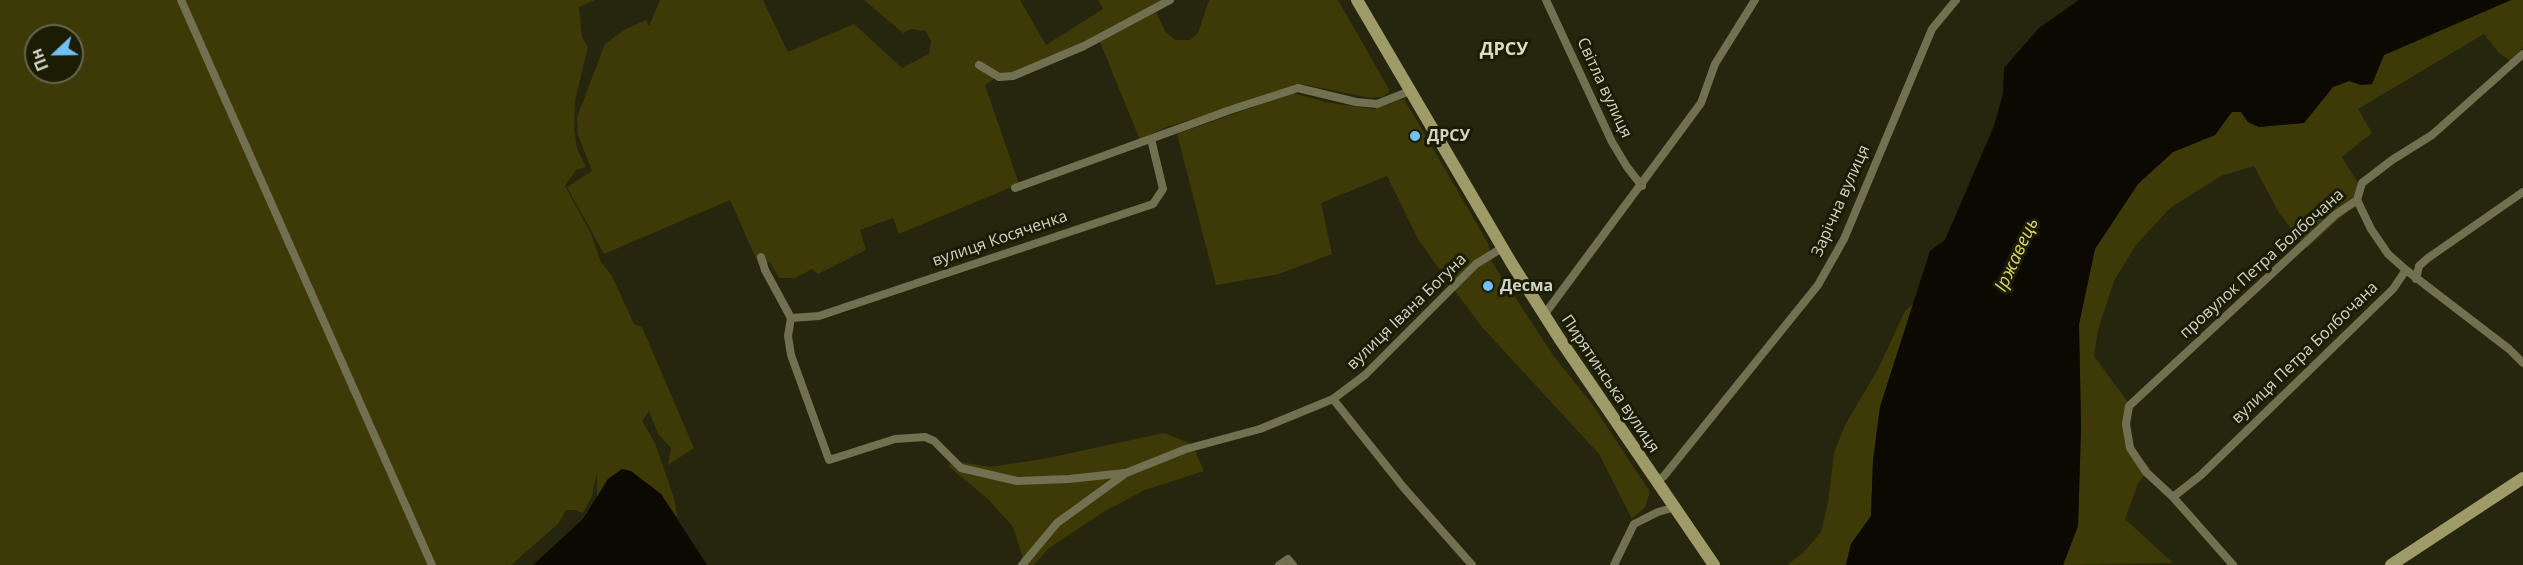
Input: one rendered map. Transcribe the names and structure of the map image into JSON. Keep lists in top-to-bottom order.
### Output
{
  "streets": {
    "main road": ["Пирятинська вулиця"],
    "street": [
      "Світла вулиця",
      "Зарічна вулиця",
      "вулиця Косяченка",
      "провулок Петра Болбочана",
      "вулиця Івана Богуна",
      "вулиця Петра Болбочана"
    ]
  },
  "crossings": [
    ["Зарічна вулиця", "Пирятинська вулиця"],
    ["вулиця Косяченка", "вулиця Івана Богуна"],
    ["провулок Петра Болбочана", "вулиця Петра Болбочана"],
    ["вулиця Івана Богуна", "Пирятинська вулиця"]
  ],
  "districts": ["ДРСУ"],
  "water": ["Іржавець"],
  "places": ["ДРСУ", "Десма"],
  "north": "left"
}
